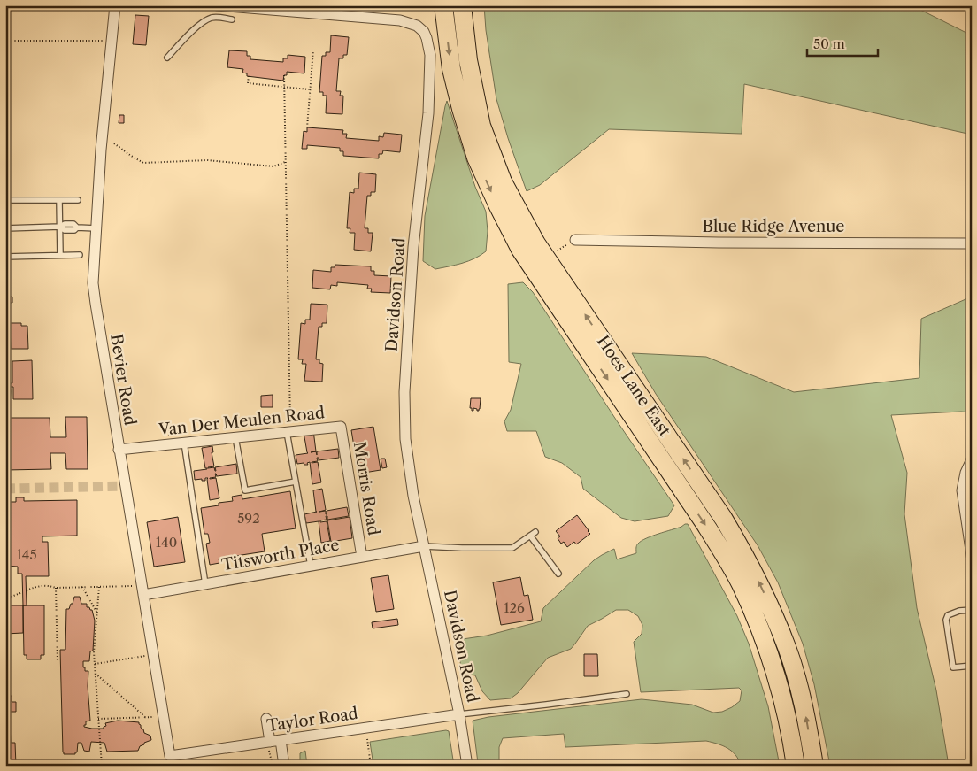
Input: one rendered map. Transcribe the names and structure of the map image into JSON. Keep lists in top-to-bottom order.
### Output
{
  "streets": {
    "highway": ["Hoes Lane East"],
    "street": [
      "Blue Ridge Avenue",
      "Davidson Road",
      "Bevier Road",
      "Van Der Meulen Road",
      "Morris Road",
      "Titsworth Place",
      "Taylor Road"
    ]
  },
  "crossings": [
    ["Davidson Road", "Titsworth Place"],
    ["Davidson Road", "Taylor Road"],
    ["Bevier Road", "Van Der Meulen Road"],
    ["Bevier Road", "Titsworth Place"],
    ["Bevier Road", "Taylor Road"],
    ["Van Der Meulen Road", "Morris Road"],
    ["Morris Road", "Titsworth Place"]
  ],
  "house_numbers": [
    "592",
    "140",
    "145",
    "126"
  ],
  "scale_bar": "50 m"
}
